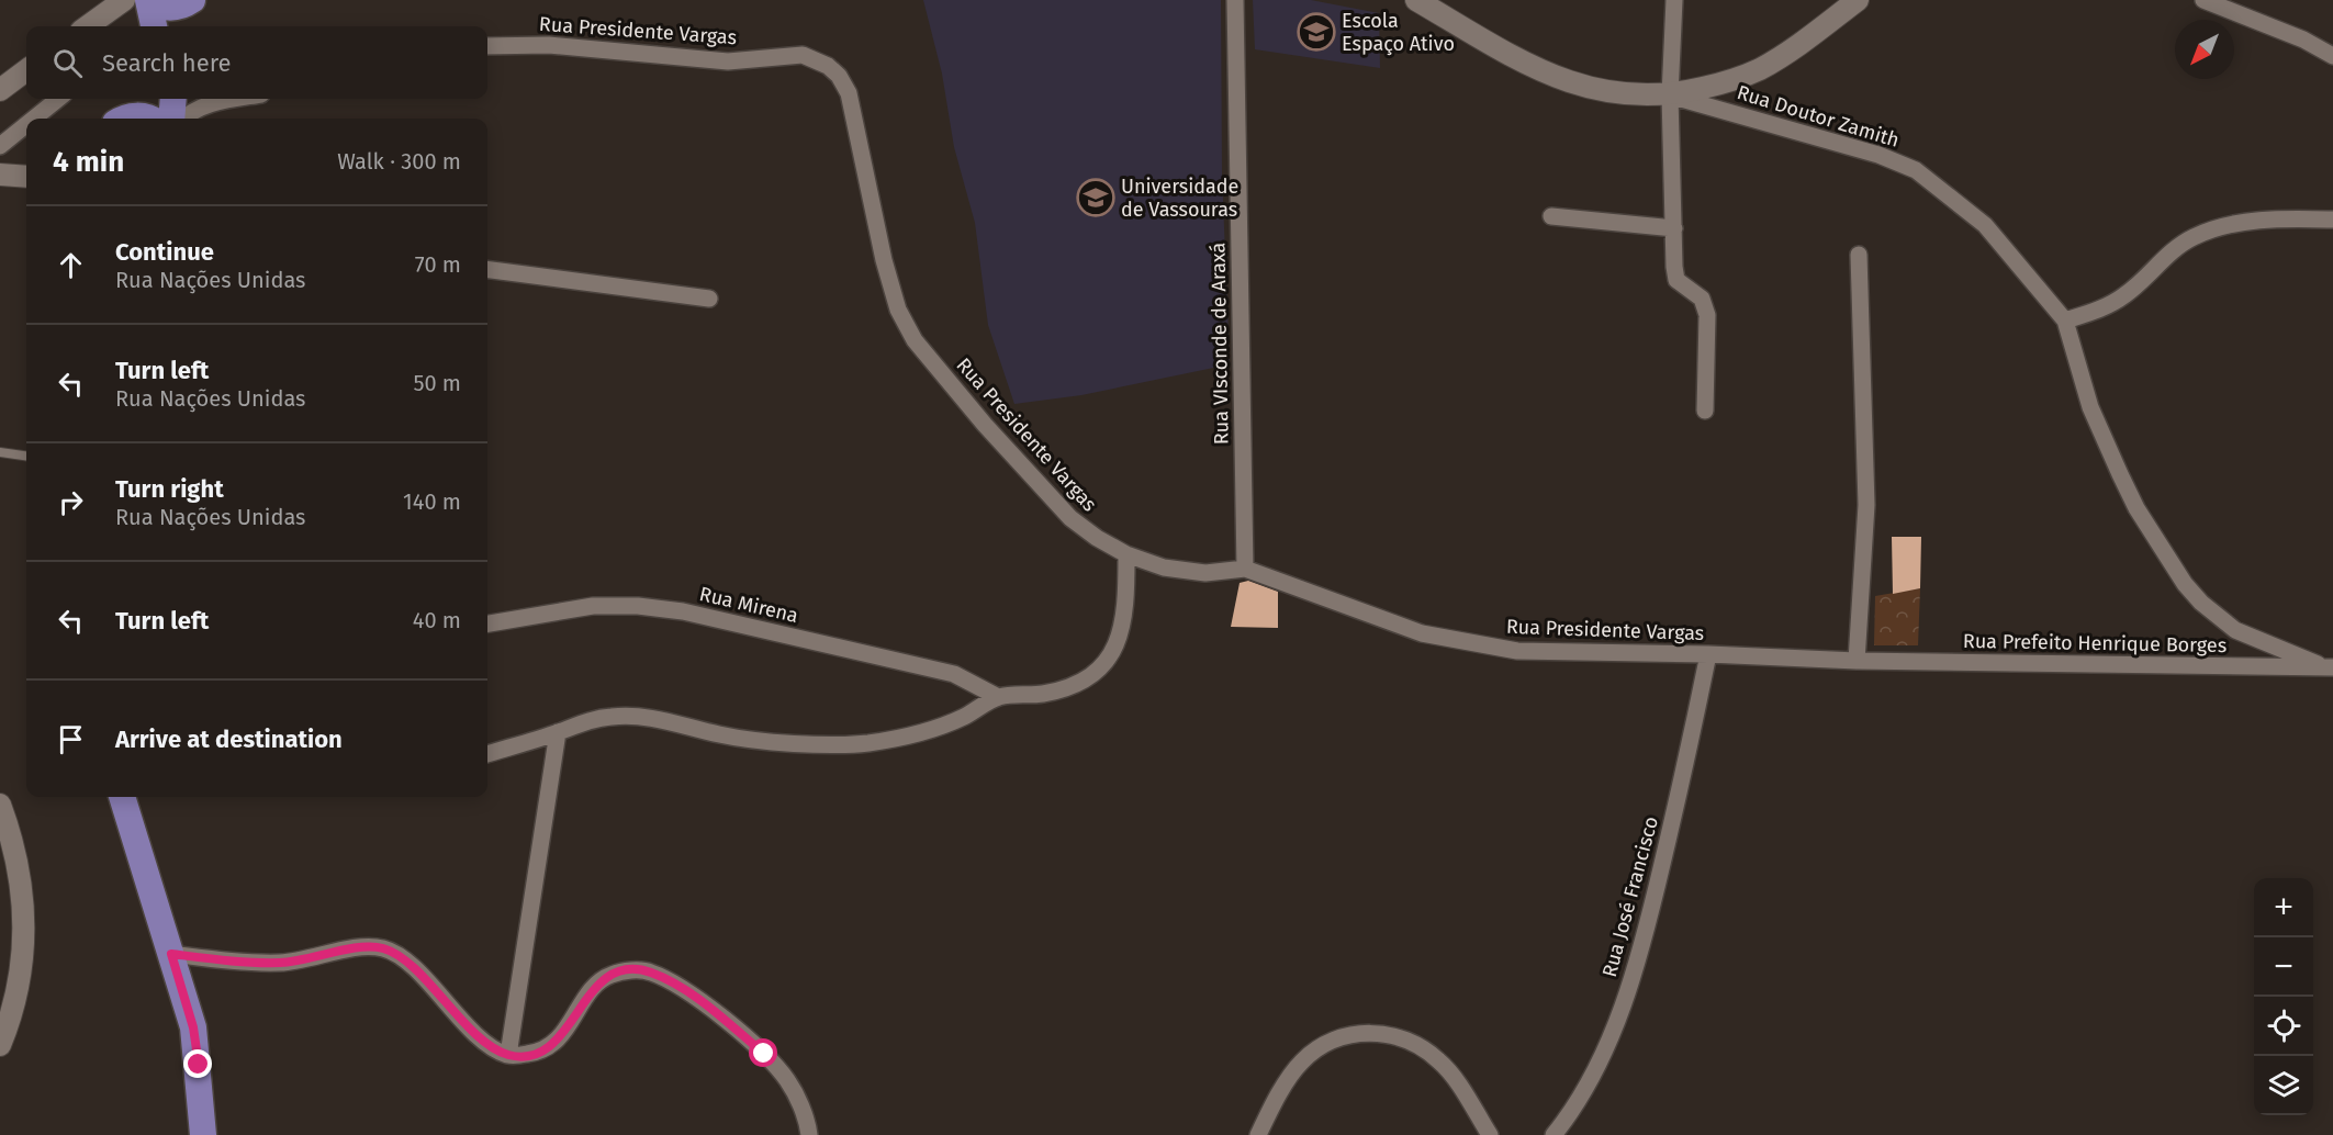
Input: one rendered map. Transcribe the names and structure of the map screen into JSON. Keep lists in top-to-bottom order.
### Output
{
  "streets": {
    "street": [
      "Rua Presidente Vargas",
      "Rua Doutor Zamith",
      "Rua VIsconde de Araxá",
      "Rua Mirena",
      "Rua Prefeito Henrique Borges",
      "Rua José Francisco"
    ]
  },
  "crossings": [
    ["Rua Presidente Vargas", "Rua VIsconde de Araxá"],
    ["Rua Presidente Vargas", "Rua Prefeito Henrique Borges"],
    ["Rua Presidente Vargas", "Rua José Francisco"],
    ["Rua Doutor Zamith", "Rua Prefeito Henrique Borges"]
  ],
  "places": {
    "school or university": ["Escola Espaço Ativo", "Universidade de Vassouras"]
  },
  "north": "bottom left",
  "page": {
    "search": "Search here",
    "heading": ["4 min", "Walk · 300 m"],
    "list": [
      ["Continue", "Rua Nações Unidas", "70 m"],
      ["Turn left", "Rua Nações Unidas", "50 m"],
      ["Turn right", "Rua Nações Unidas", "140 m"],
      ["Turn left", "40 m"],
      "Arrive at destination"
    ],
    "map_buttons": ["+", "−"]
  }
}
